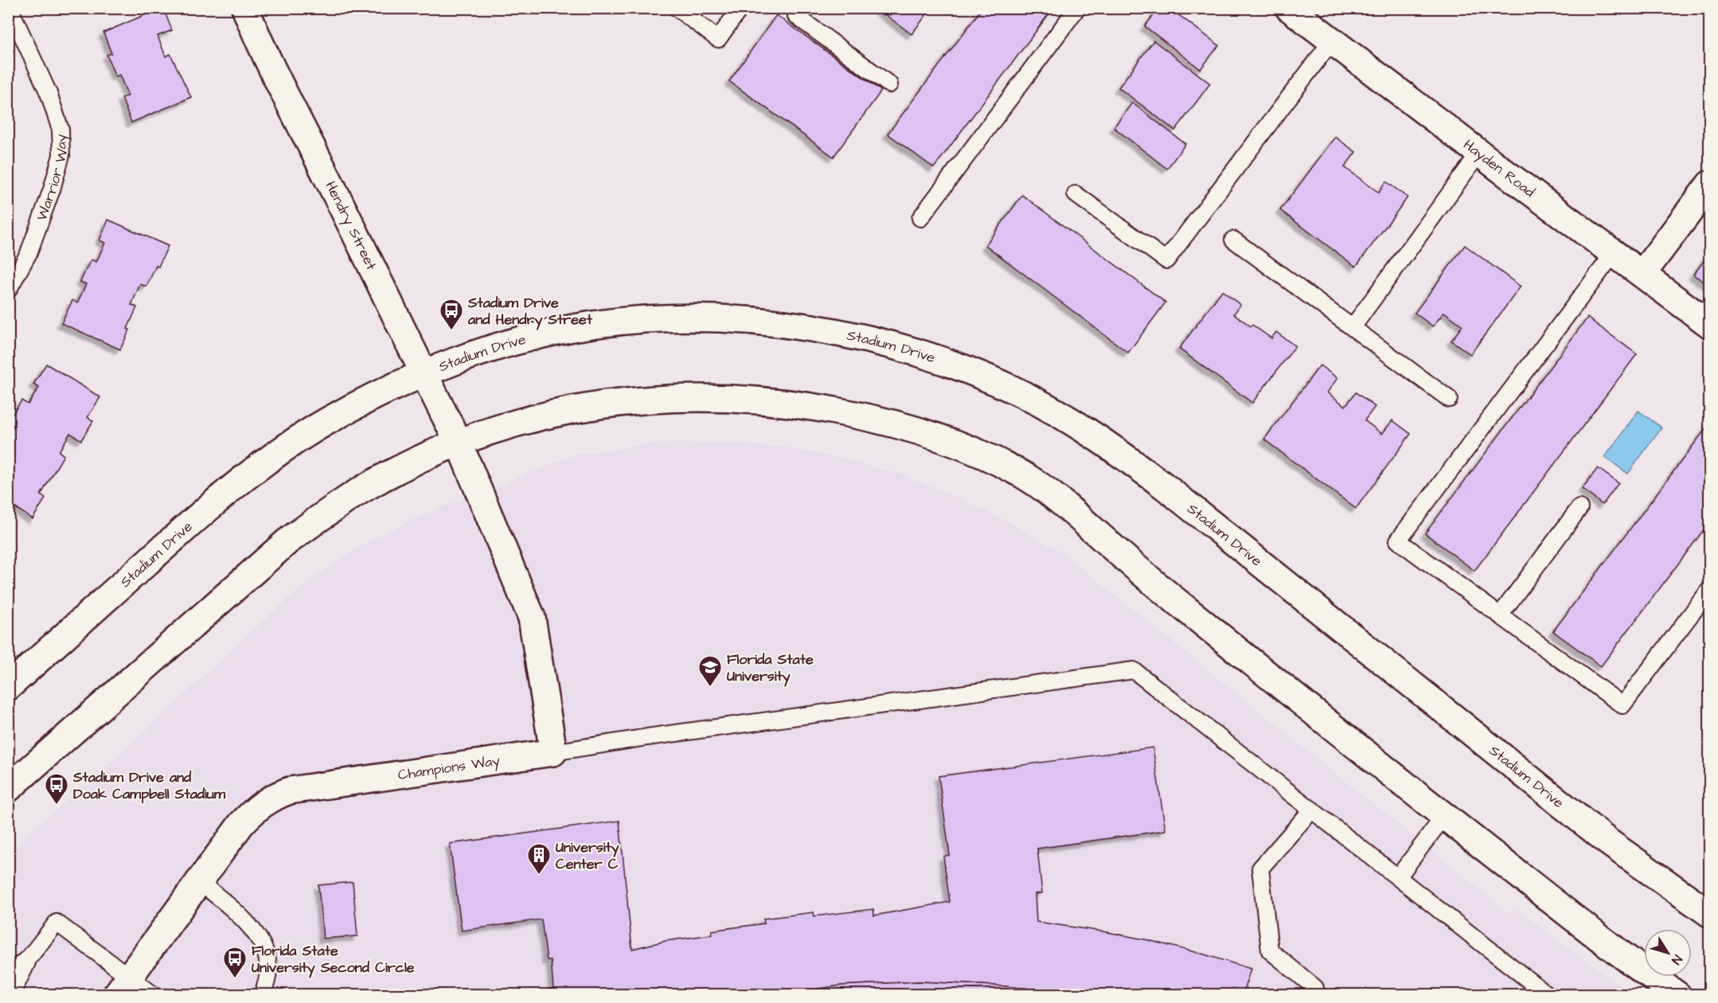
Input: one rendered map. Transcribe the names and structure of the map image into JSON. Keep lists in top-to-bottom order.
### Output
{
  "streets": {
    "main road": [
      "Hayden Road",
      "Hendry Street",
      "Stadium Drive",
      "Champions Way"
    ],
    "lane": ["Warrior Way"]
  },
  "crossings": [
    ["Hendry Street", "Stadium Drive"]
  ],
  "places": {
    "bus stop": ["Stadium Drive and Hendry Street", "Stadium Drive and Doak Campbell Stadium", "Florida State University Second Circle"],
    "school or university": ["Florida State University"],
    "building": ["University Center C"]
  },
  "north": "bottom right"
}
